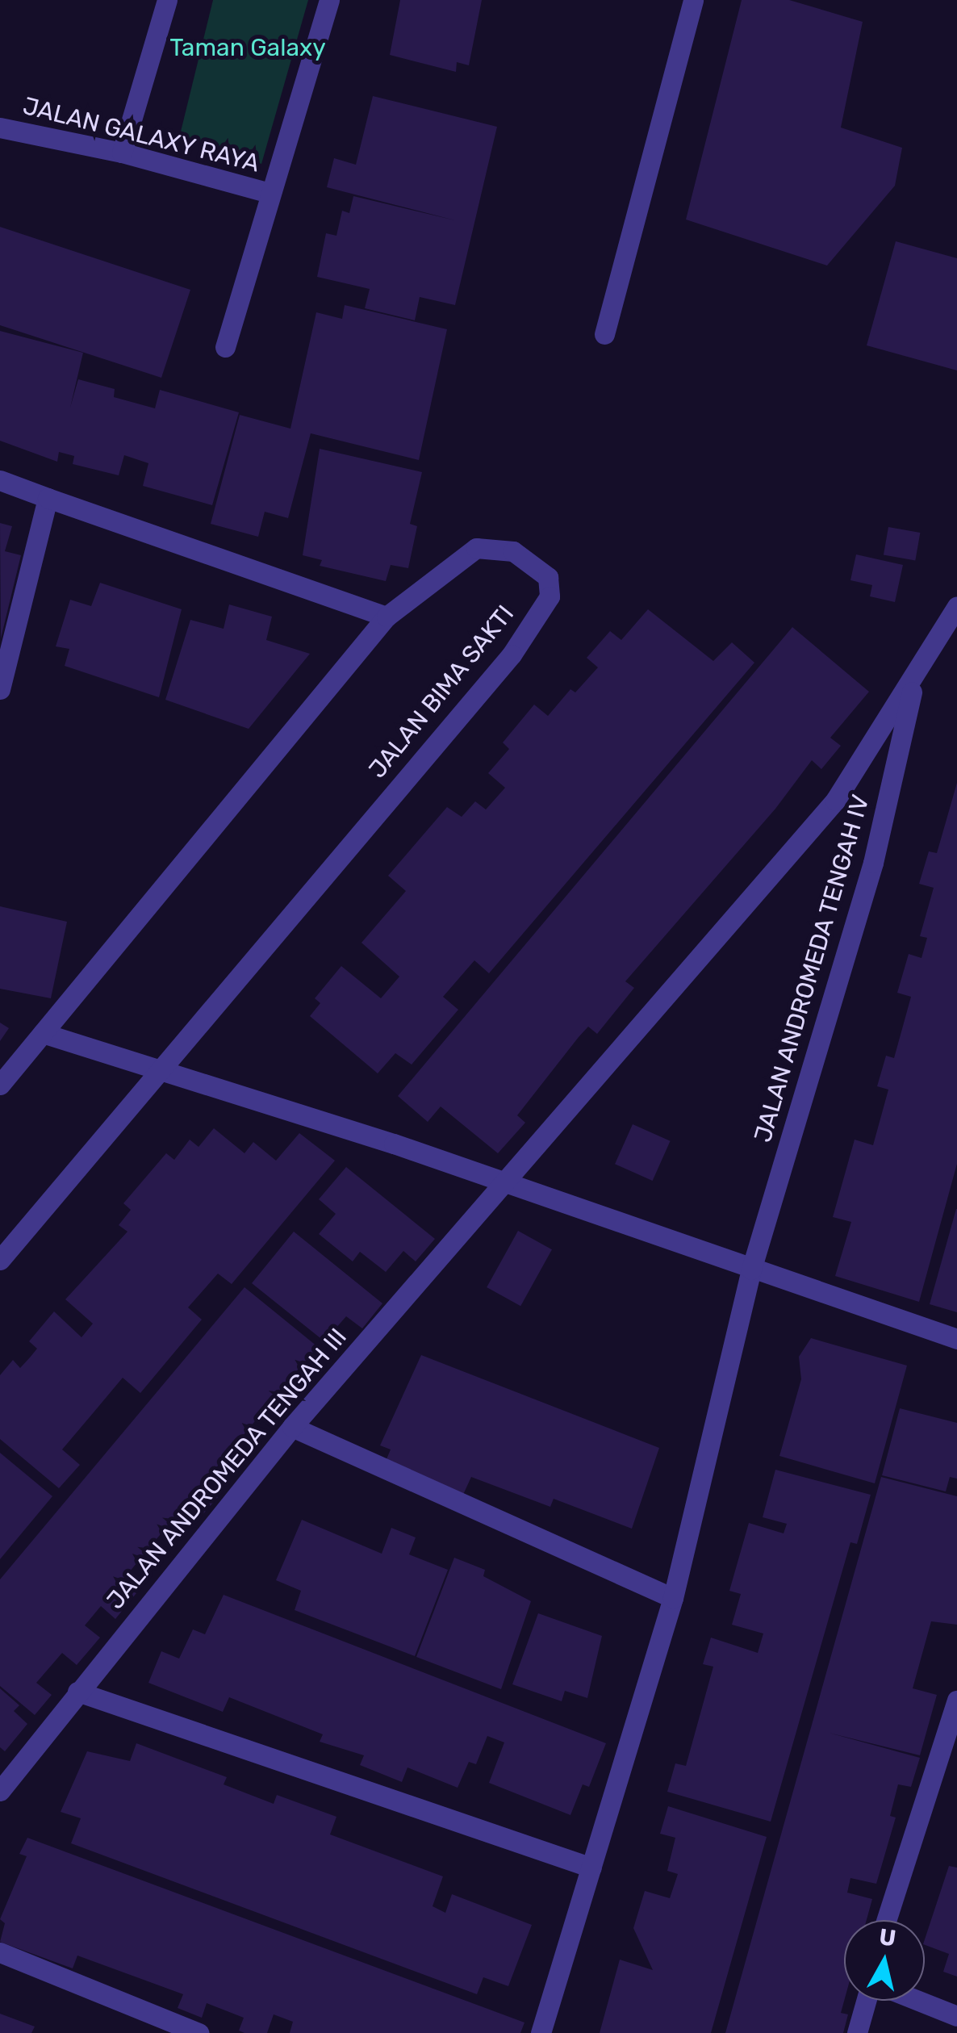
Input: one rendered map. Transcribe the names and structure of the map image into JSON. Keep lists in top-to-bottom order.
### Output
{
  "streets": {
    "street": [
      "JALAN GALAXY RAYA",
      "JALAN BIMA SAKTI",
      "JALAN ANDROMEDA TENGAH IV",
      "JALAN ANDROMEDA TENGAH III"
    ]
  },
  "crossings": [
    ["JALAN ANDROMEDA TENGAH IV", "JALAN ANDROMEDA TENGAH III"]
  ],
  "parks": ["Taman Galaxy"],
  "north": "top"
}
